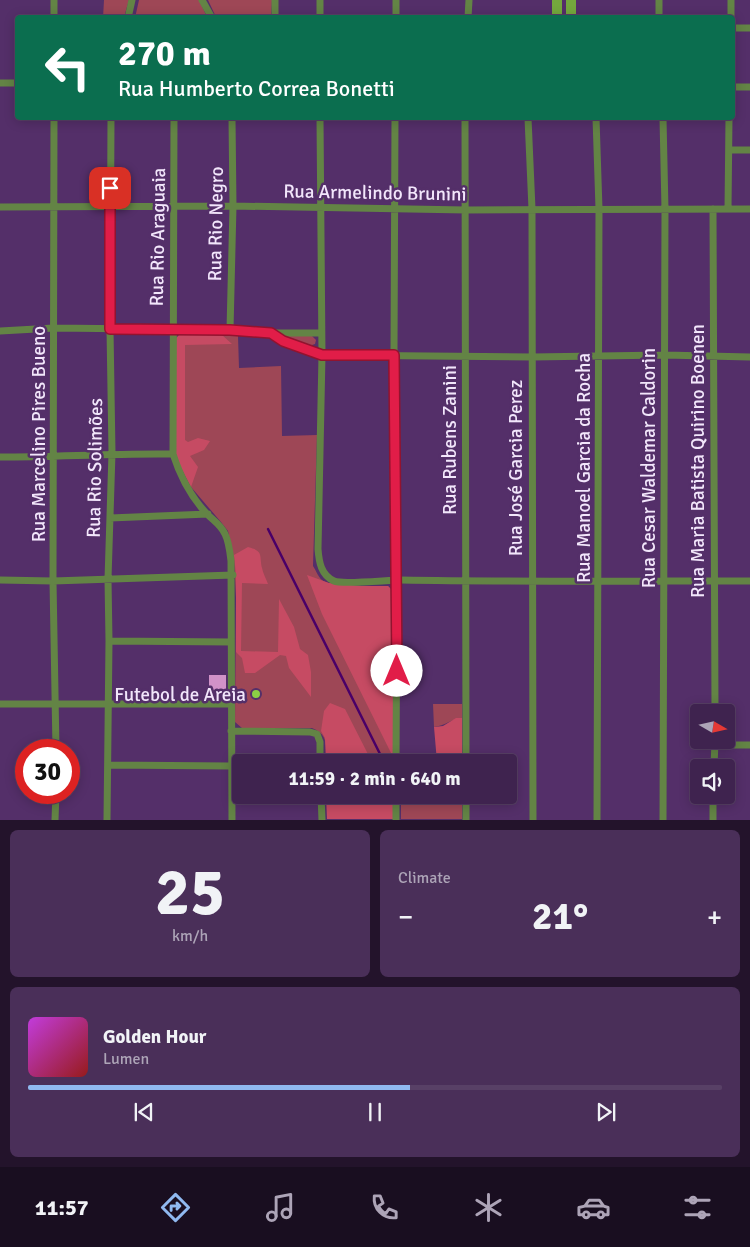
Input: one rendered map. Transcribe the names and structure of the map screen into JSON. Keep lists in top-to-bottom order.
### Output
{
  "streets": {
    "street": [
      "Rua Armelindo Brunini",
      "Rua Rio Negro",
      "Rua Rio Araguaia",
      "Rua Marcelino Pires Bueno",
      "Rua Rubens Zanini",
      "Rua Maria Batista Quirino Boenen",
      "Rua Rio Solimões",
      "Rua José Garcia Perez",
      "Rua Manoel Garcia da Rocha",
      "Rua Cesar Waldemar Caldorin"
    ]
  },
  "crossings": [
    ["Rua Armelindo Brunini", "Rua Rio Negro"],
    ["Rua Armelindo Brunini", "Rua Rio Araguaia"],
    ["Rua Armelindo Brunini", "Rua Marcelino Pires Bueno"],
    ["Rua Armelindo Brunini", "Rua Rubens Zanini"],
    ["Rua Armelindo Brunini", "Rua Maria Batista Quirino Boenen"],
    ["Rua Armelindo Brunini", "Rua Rio Solimões"],
    ["Rua Armelindo Brunini", "Rua José Garcia Perez"],
    ["Rua Armelindo Brunini", "Rua Manoel Garcia da Rocha"],
    ["Rua Armelindo Brunini", "Rua Cesar Waldemar Caldorin"]
  ],
  "places": ["Futebol de Areia"],
  "north": "right",
  "page": {
    "turn": ["270 m", "Rua Humberto Correa Bonetti"],
    "limit": "30",
    "trip": "11:59 · 2 min · 640 m",
    "tile": [
      ["25", "km/h"],
      "Climate"
    ],
    "heat": ["−", "21°", "+"],
    "song": ["Golden Hour", "Lumen"],
    "tabs": "11:57"
  }
}
